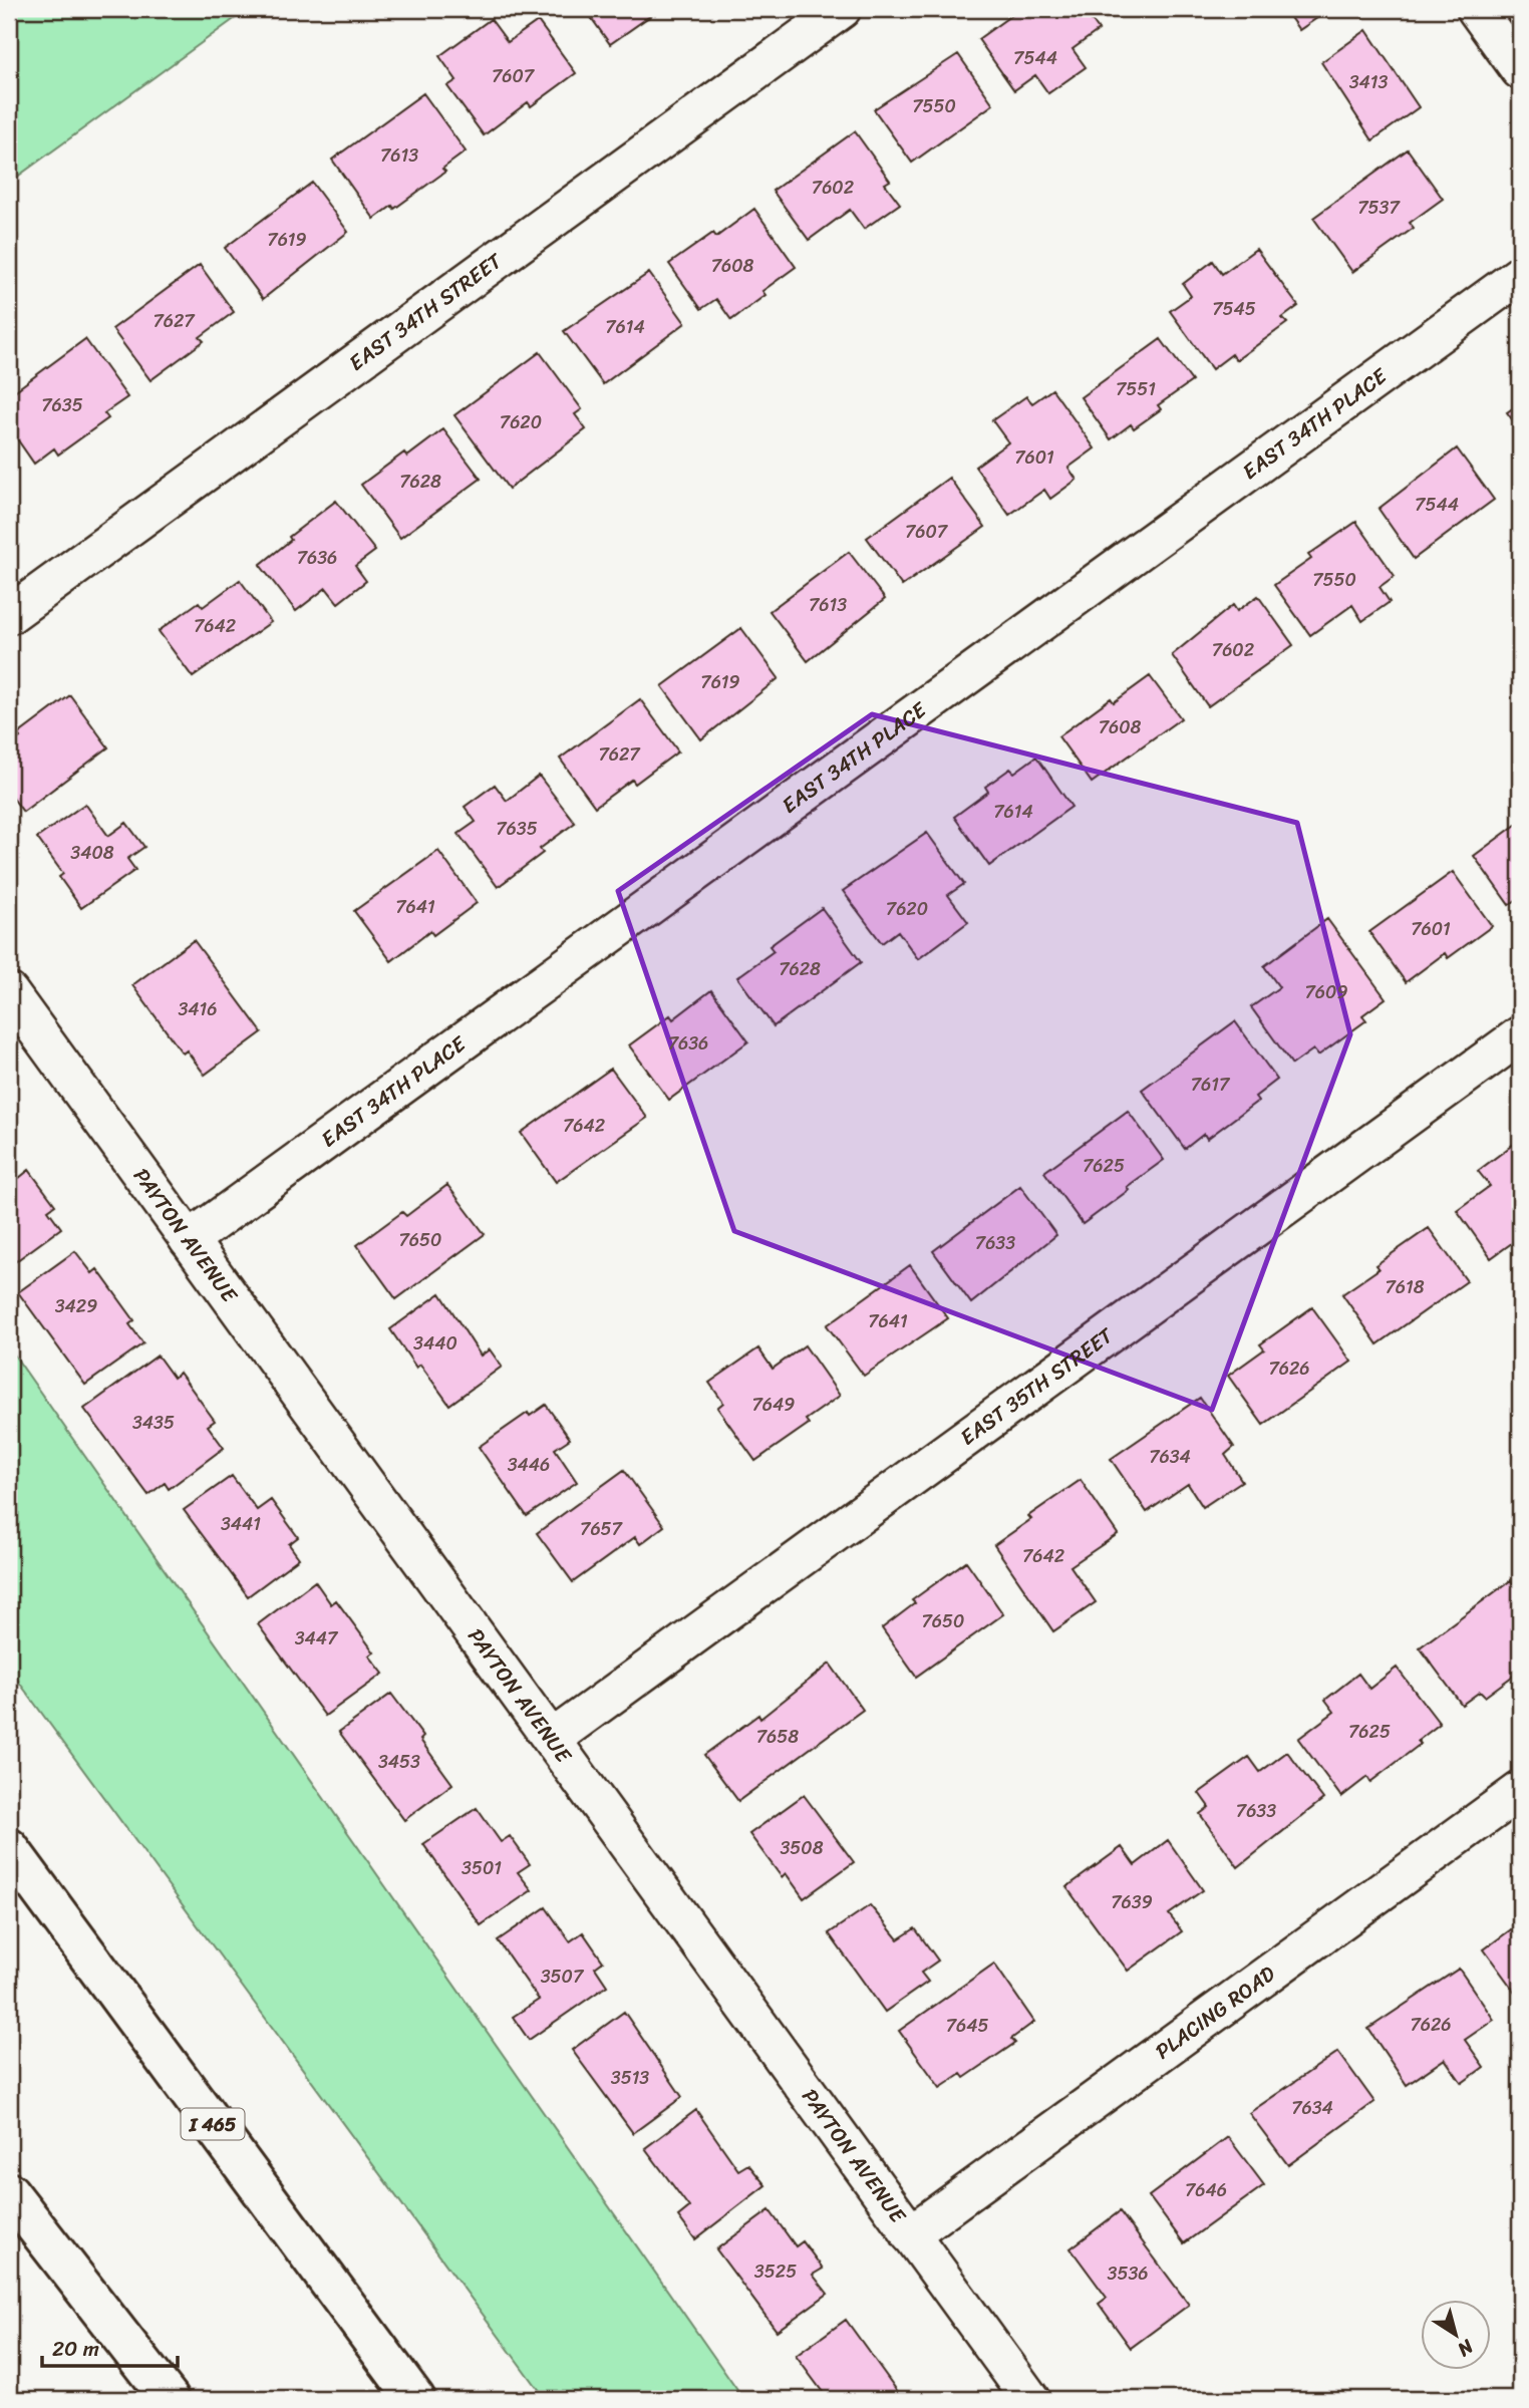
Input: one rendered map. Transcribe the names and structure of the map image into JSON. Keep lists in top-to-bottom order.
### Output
{
  "streets": {
    "highway": ["I 465"],
    "street": [
      "EAST 34TH STREET",
      "EAST 34TH PLACE",
      "PAYTON AVENUE",
      "EAST 35TH STREET",
      "PLACING ROAD"
    ]
  },
  "crossings": [
    ["EAST 34TH PLACE", "PAYTON AVENUE"],
    ["PAYTON AVENUE", "EAST 35TH STREET"],
    ["PAYTON AVENUE", "PLACING ROAD"]
  ],
  "house_numbers": [
    "7544",
    "7607",
    "3413",
    "7550",
    "7613",
    "7602",
    "7537",
    "7619",
    "7608",
    "7545",
    "7627",
    "7614",
    "7551",
    "7635",
    "7620",
    "7601",
    "7628",
    "7544",
    "7607",
    "7636",
    "7550",
    "7613",
    "7642",
    "7602",
    "7619",
    "7608",
    "7627",
    "7614",
    "7635",
    "3408",
    "7641",
    "7620",
    "7601",
    "7628",
    "7609",
    "3416",
    "7636",
    "7617",
    "7642",
    "7625",
    "7650",
    "7633",
    "7618",
    "3429",
    "7641",
    "3440",
    "7626",
    "7649",
    "3435",
    "7634",
    "3446",
    "3441",
    "7657",
    "7642",
    "7650",
    "3447",
    "7625",
    "7658",
    "3453",
    "7633",
    "3508",
    "3501",
    "7639",
    "3507",
    "7626",
    "7645",
    "3513",
    "7634",
    "7646",
    "3525",
    "3536"
  ],
  "scale_bar": "20 m",
  "north": "bottom right"
}
